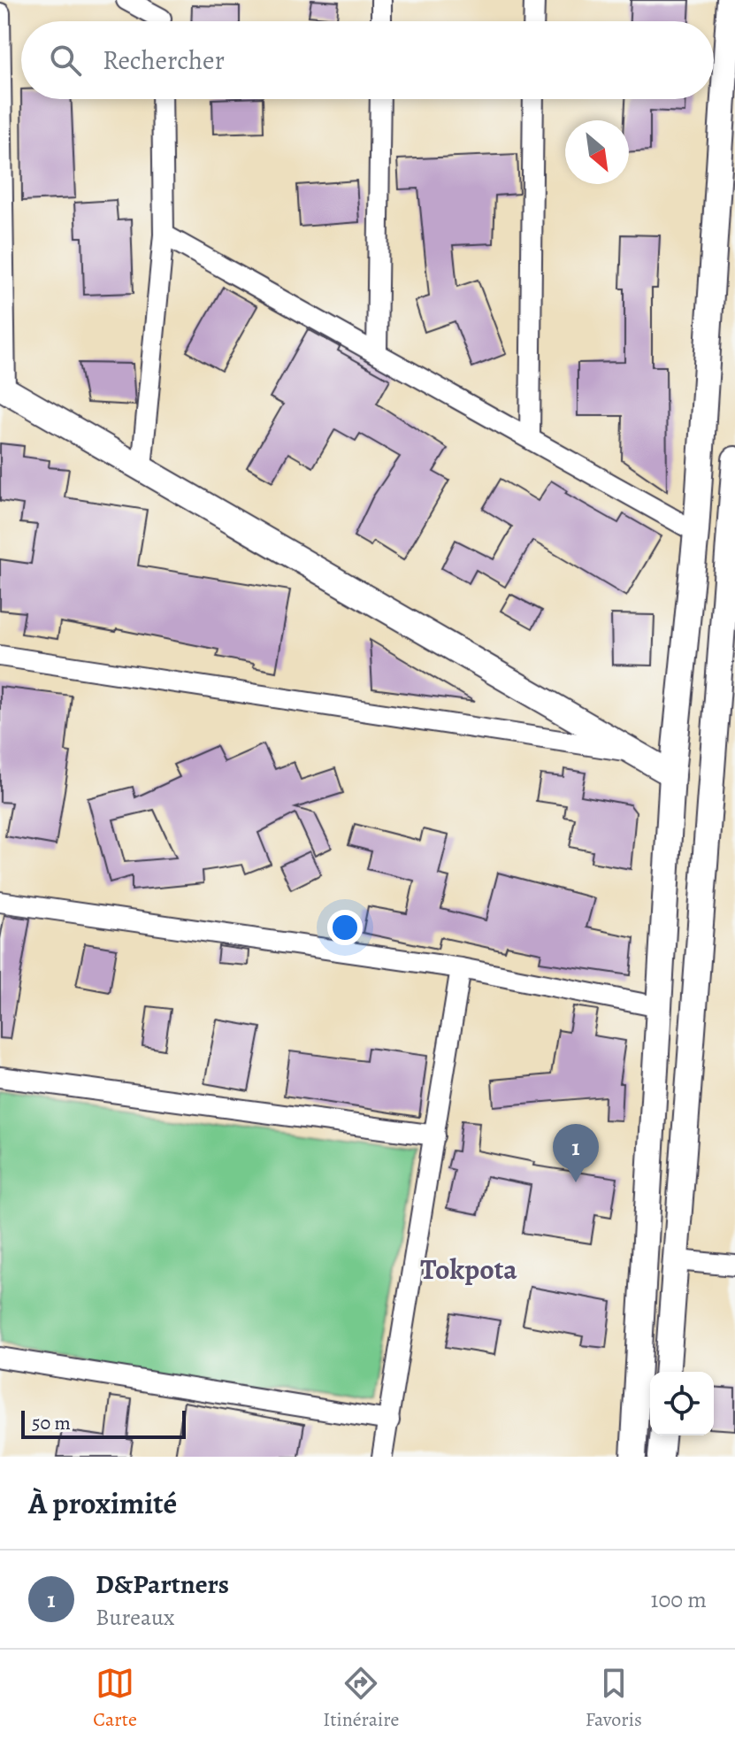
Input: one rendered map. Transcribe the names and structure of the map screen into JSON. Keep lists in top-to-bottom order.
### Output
{
  "districts": ["Tokpota"],
  "scale_bar": "50 m",
  "north": "bottom right",
  "page": {
    "search": "Rechercher",
    "pins": "1",
    "scale": "50 m",
    "heading": "À proximité",
    "list": [
      {
        "mark": "1",
        "name": "D&Partners",
        "note": "Bureaux",
        "value": "100 m"
      }
    ],
    "nav": ["Carte", "Itinéraire", "Favoris"]
  }
}
